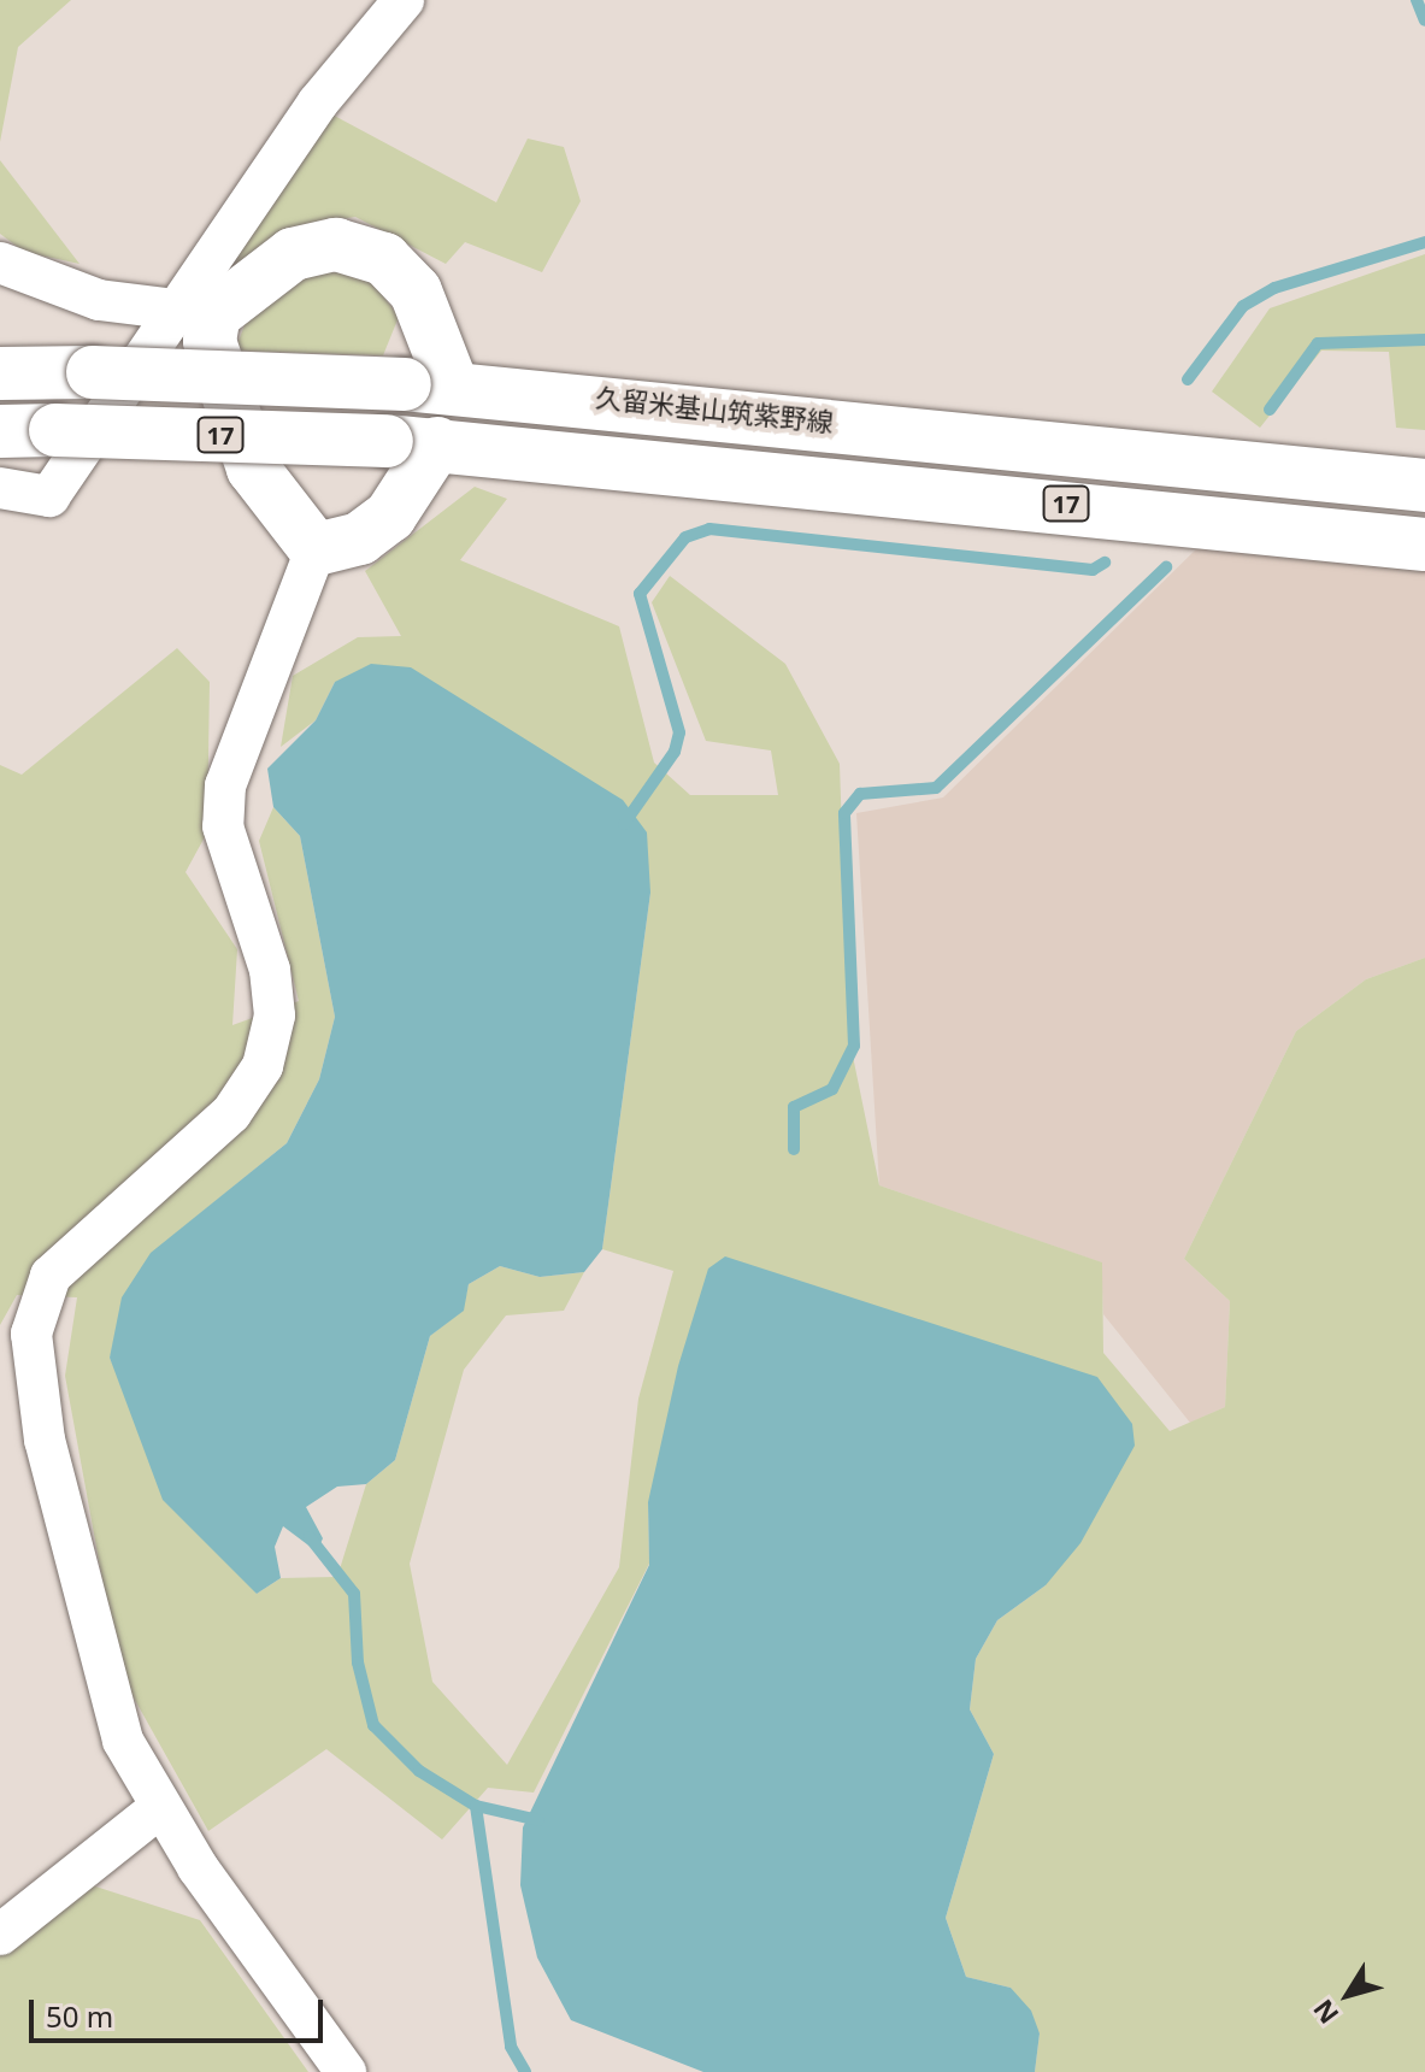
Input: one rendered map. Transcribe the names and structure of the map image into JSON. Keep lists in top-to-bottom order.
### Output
{
  "streets": {
    "main road": ["久留米基山筑紫野線", "17"]
  },
  "scale_bar": "50 m",
  "north": "bottom left"
}
